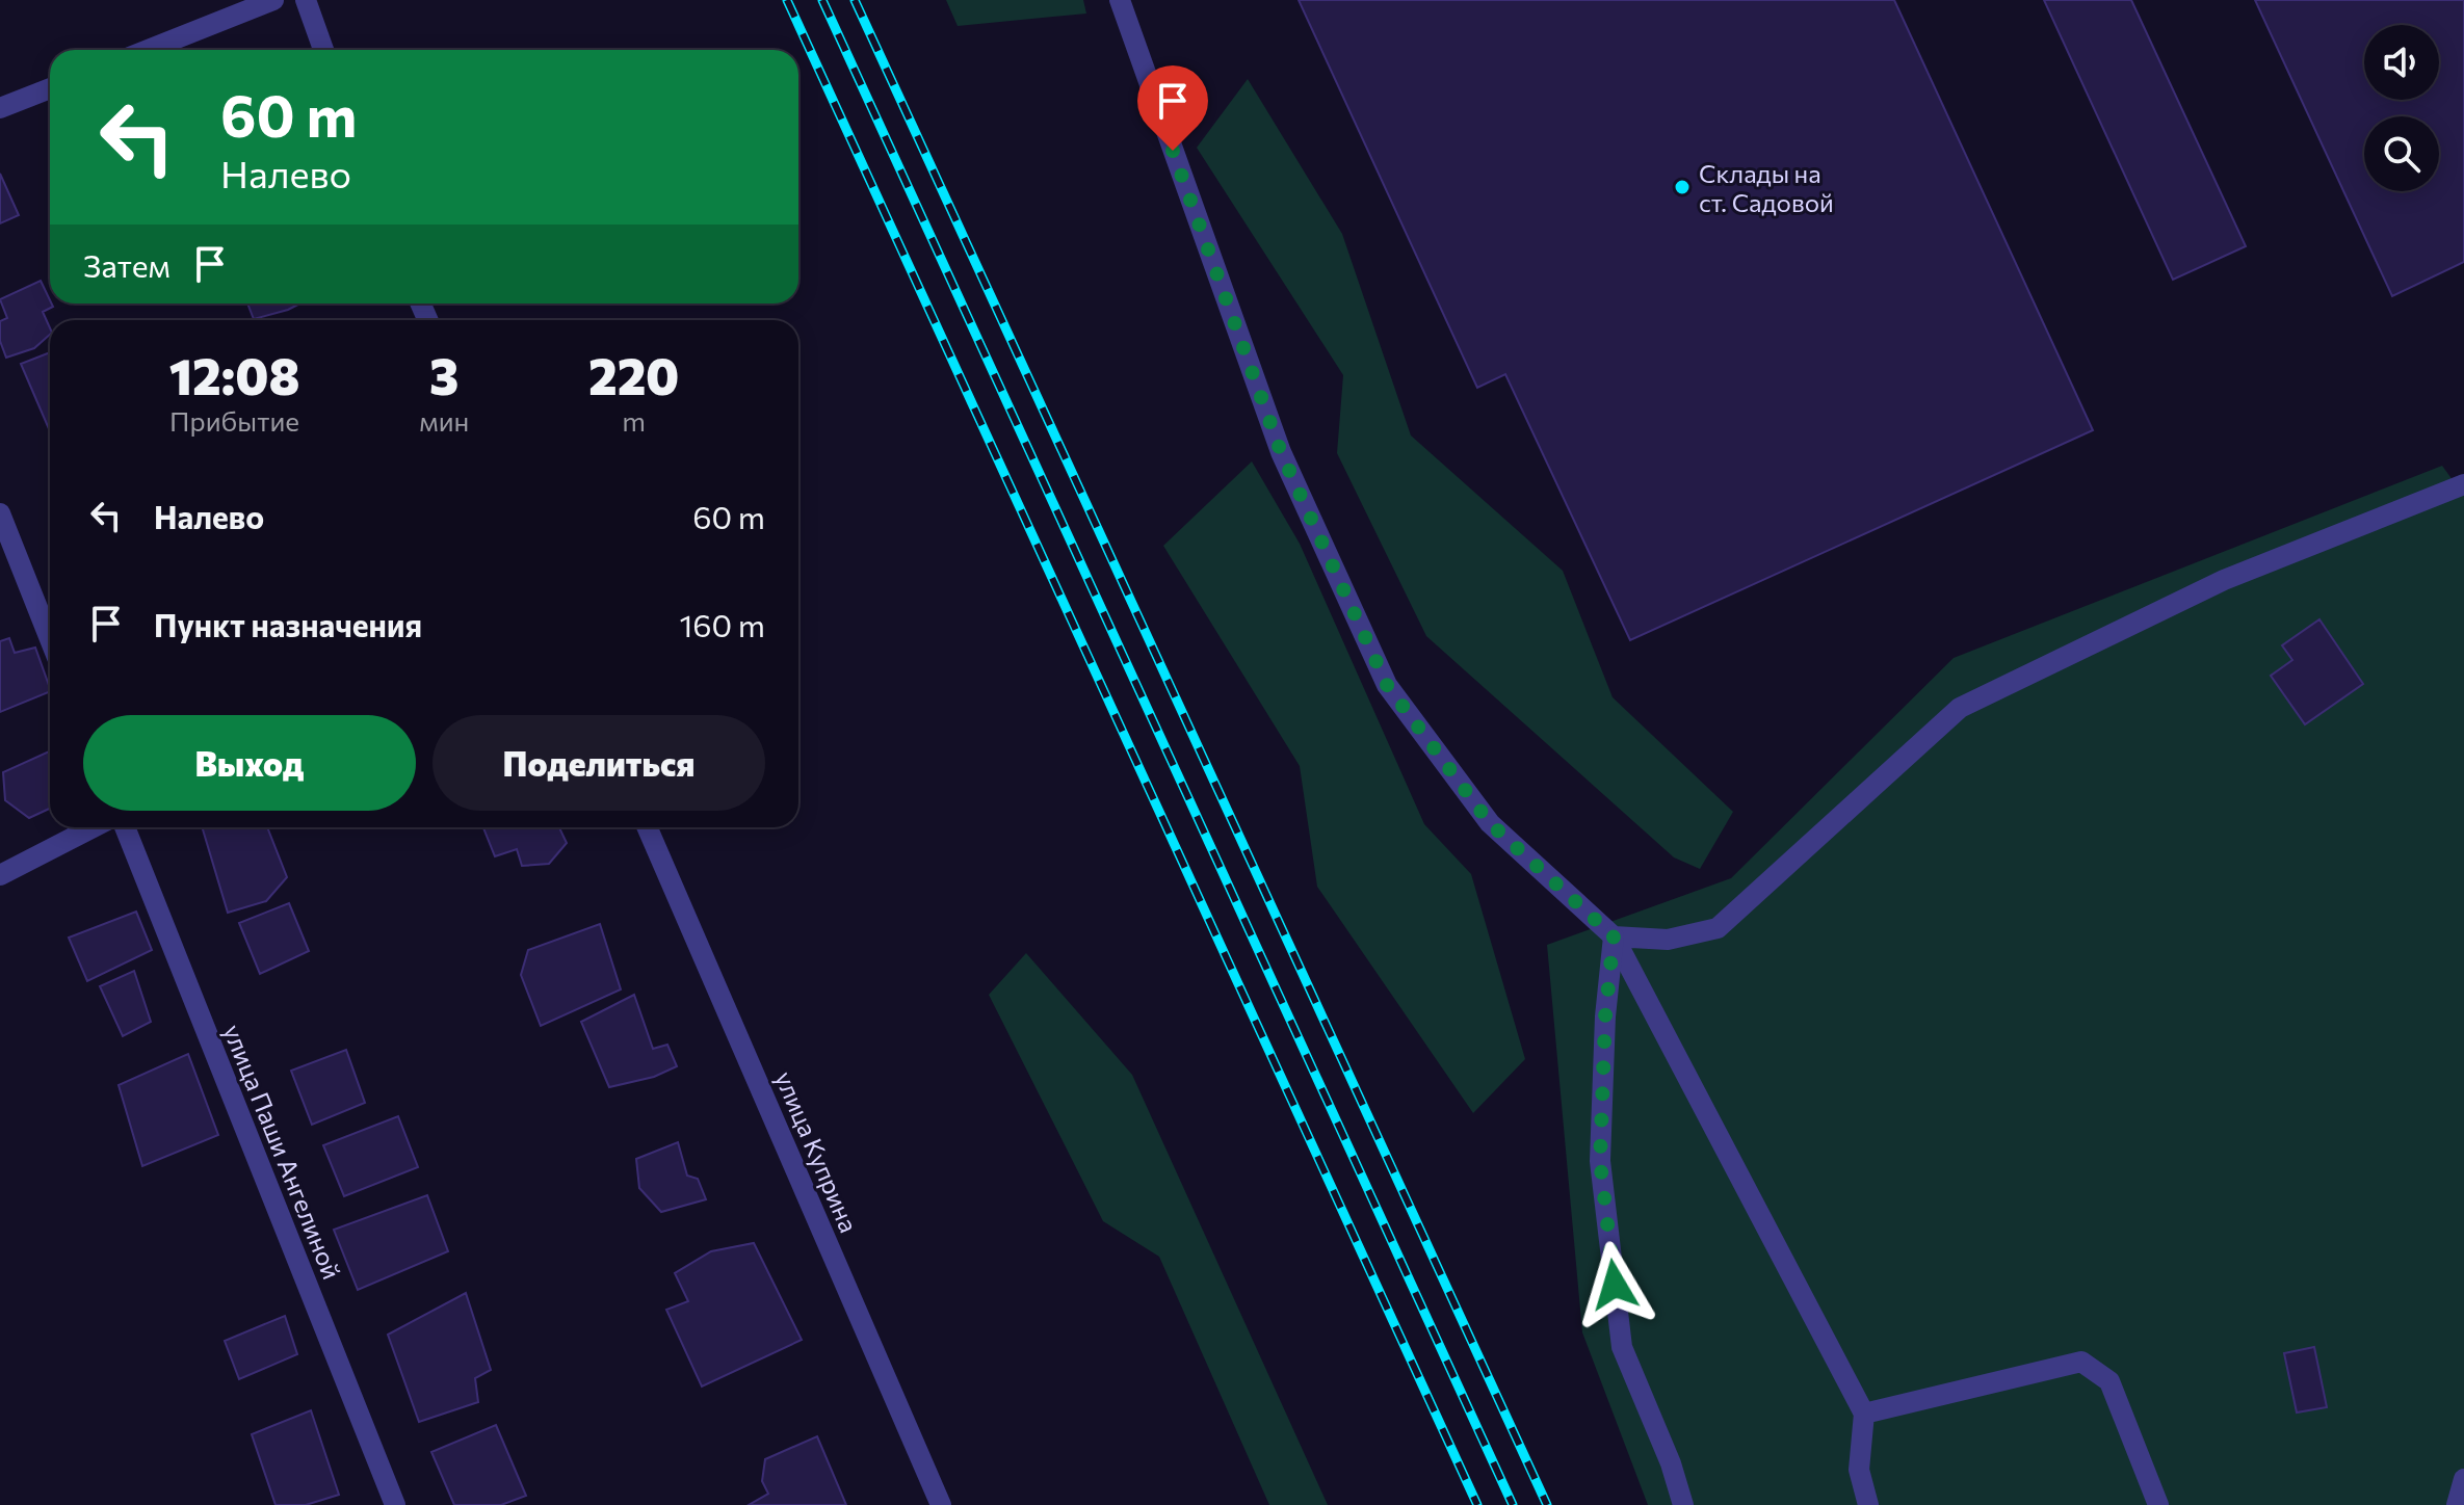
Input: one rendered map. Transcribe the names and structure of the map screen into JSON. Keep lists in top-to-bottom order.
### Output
{
  "streets": {
    "street": ["улица Паши Ангелиной", "улица Куприна"]
  },
  "places": ["Склады на ст. Садовой"],
  "page": {
    "turn": ["60 m", "Налево"],
    "then": "Затем",
    "eta": [
      "12:08",
      "Прибытие",
      "3",
      "мин",
      "220",
      "m"
    ],
    "list": [
      {
        "name": "Налево",
        "value": "60 m"
      },
      {
        "name": "Пункт назначения",
        "value": "160 m"
      }
    ],
    "buttons": ["Выход", "Поделиться"]
  }
}
